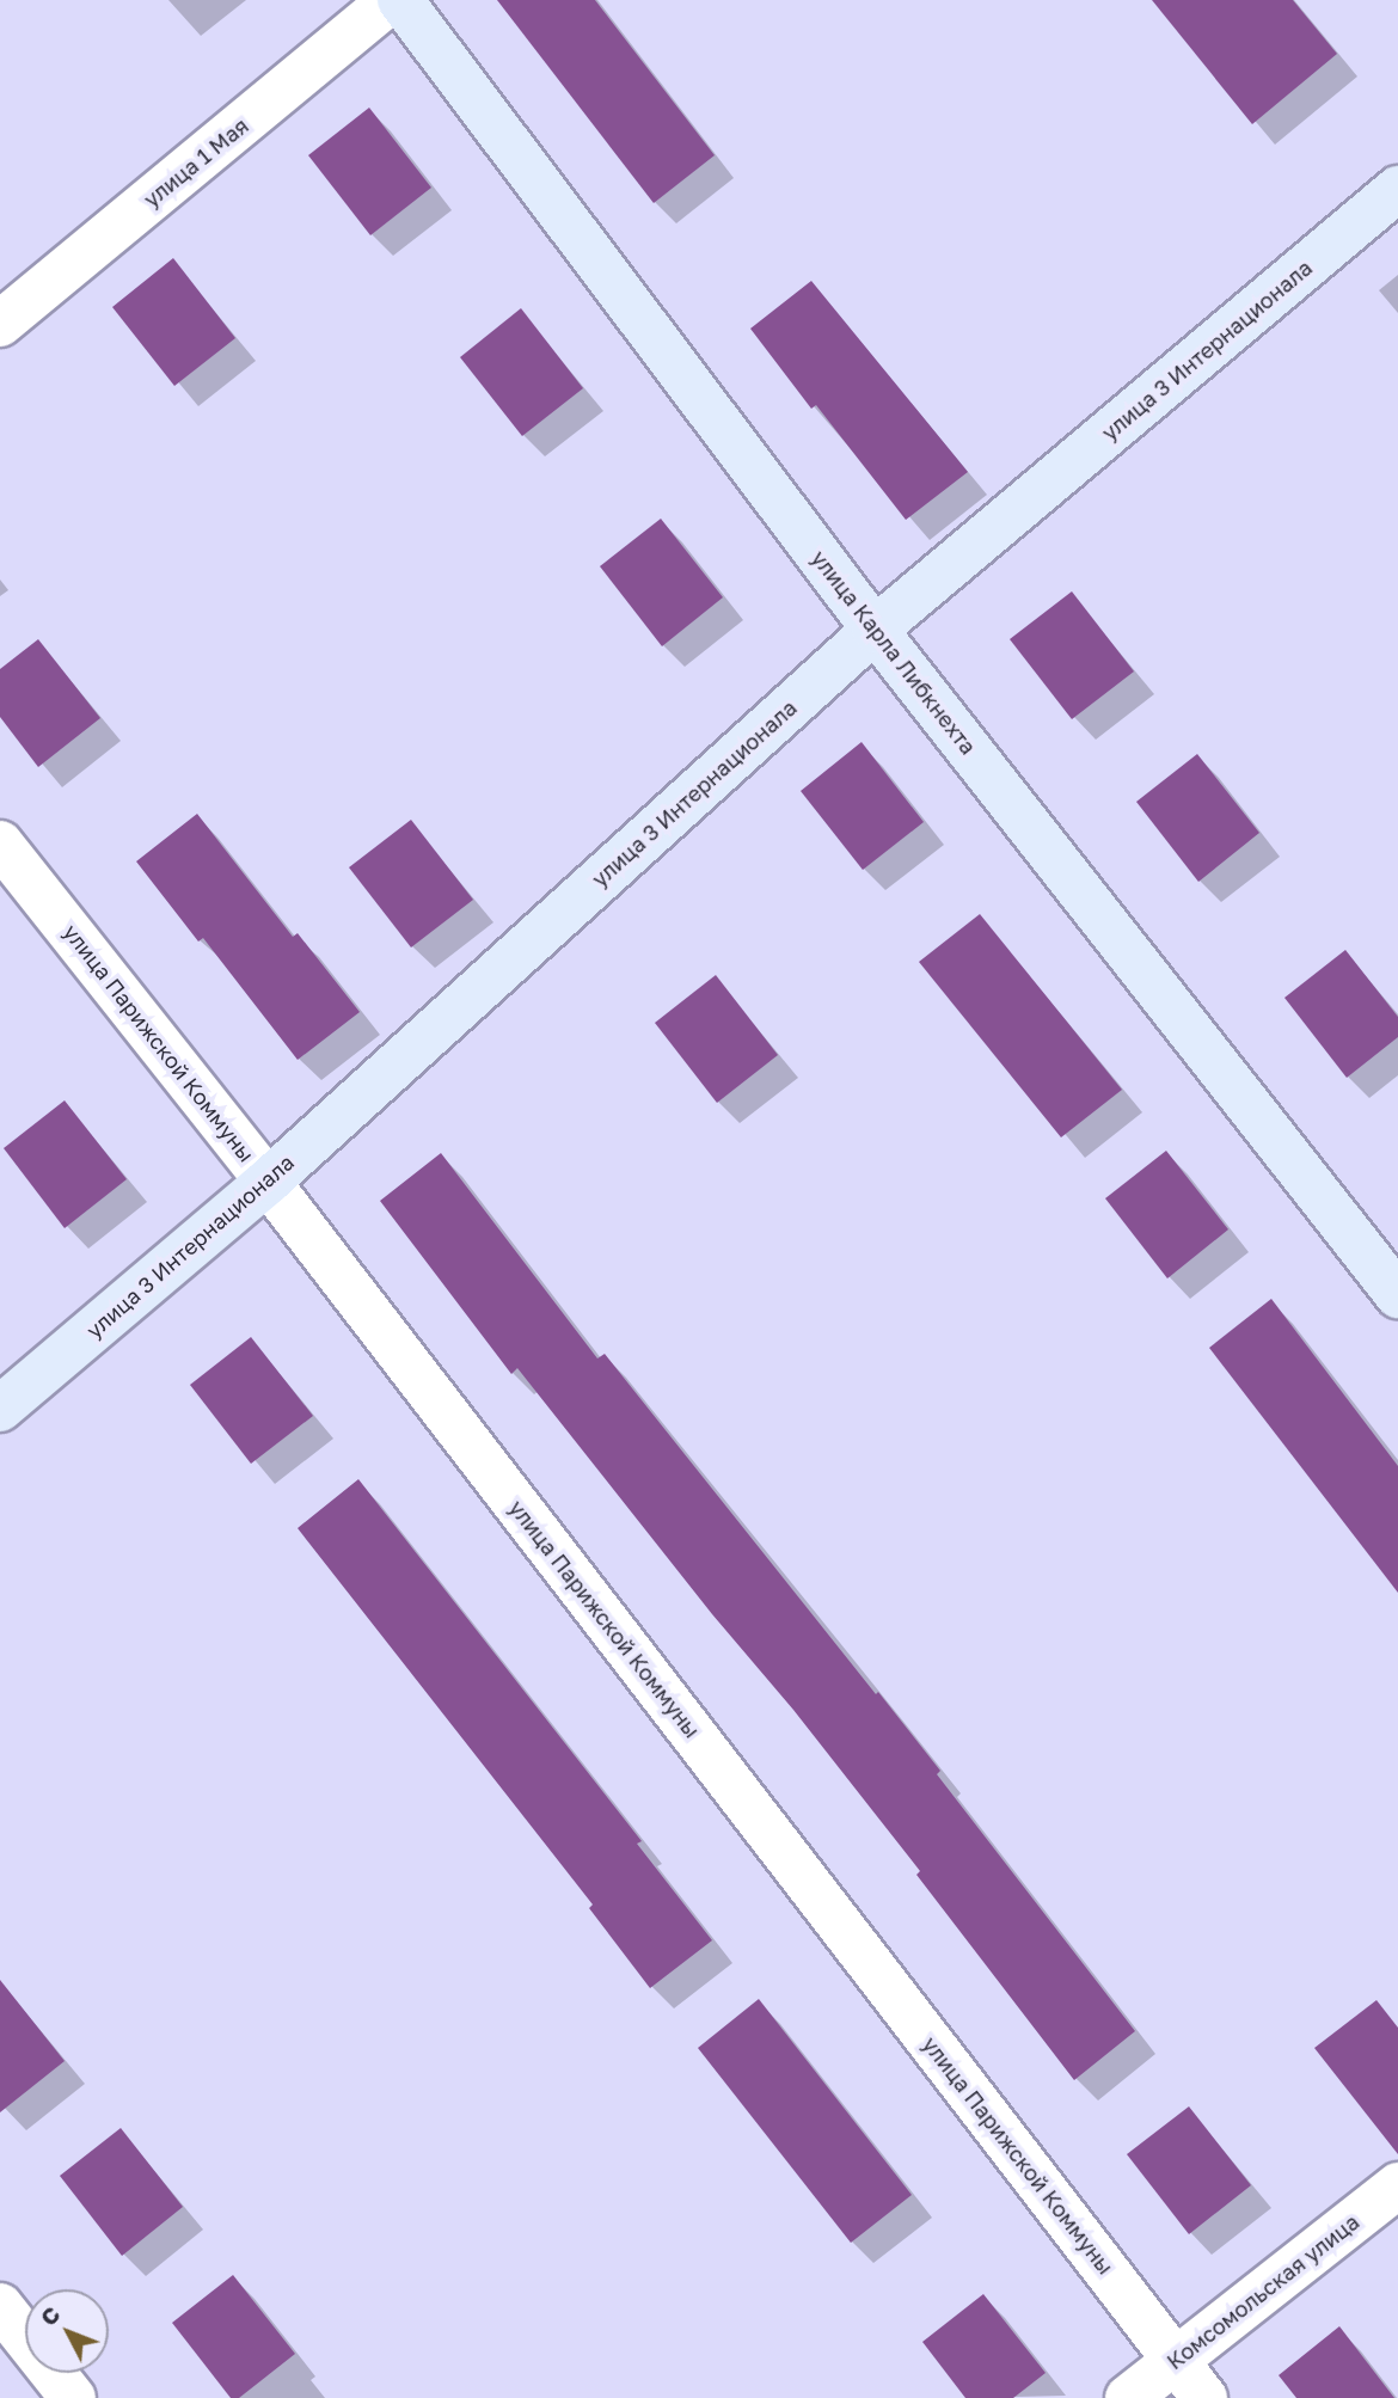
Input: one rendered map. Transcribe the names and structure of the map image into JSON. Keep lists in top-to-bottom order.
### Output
{
  "streets": {
    "main road": ["улица 3 Интернационала", "улица Карла Либкнехта"],
    "street": ["улица 1 Мая", "улица Парижской Коммуны", "Комсомольская улица"]
  },
  "crossings": [
    ["улица 3 Интернационала", "улица Карла Либкнехта"],
    ["улица 3 Интернационала", "улица Парижской Коммуны"],
    ["улица Парижской Коммуны", "Комсомольская улица"]
  ],
  "north": "top left"
}
